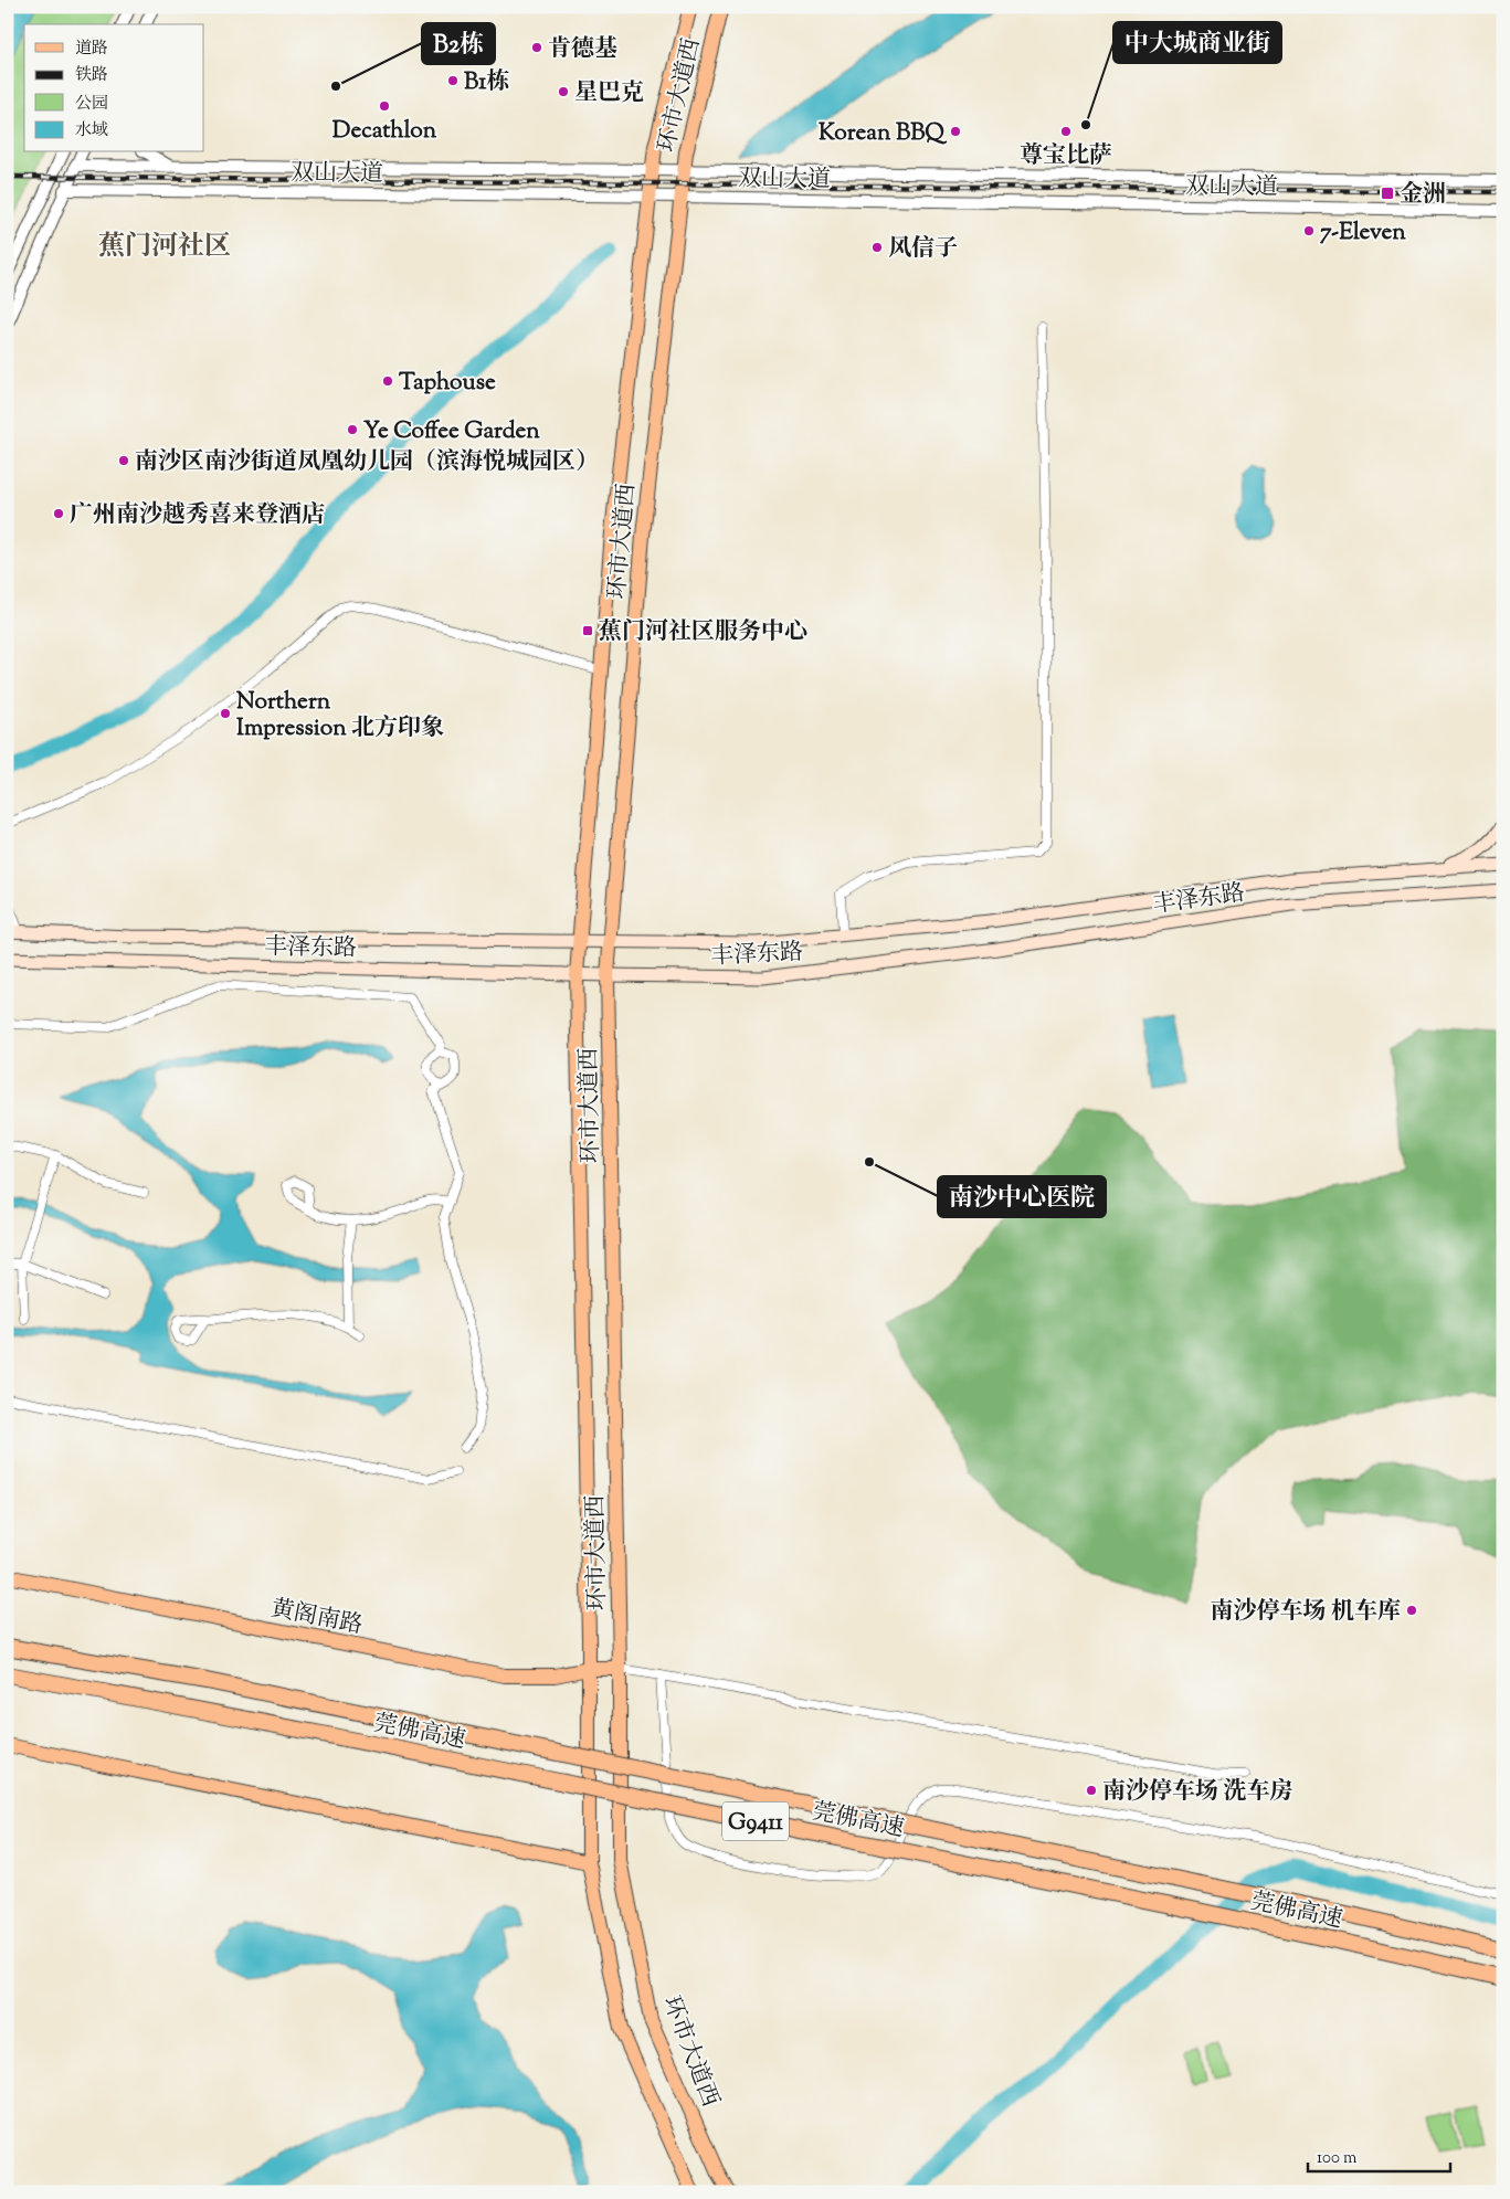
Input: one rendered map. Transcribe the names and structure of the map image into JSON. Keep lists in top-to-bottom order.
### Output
{
  "streets": {
    "highway": ["莞佛高速", "G9411"],
    "main road": ["环市大道西", "丰泽东路", "黄阁南路"],
    "street": ["双山大道"]
  },
  "crossings": [
    ["环市大道西", "双山大道"],
    ["环市大道西", "丰泽东路"],
    ["环市大道西", "黄阁南路"]
  ],
  "districts": ["蕉门河社区"],
  "places": {
    "other": [
      "肯德基",
      "B1栋",
      "B2栋",
      "星巴克",
      "Decathlon",
      "中大城商业街",
      "Korean BBQ",
      "尊宝比萨",
      "7-Eleven",
      "风信子",
      "Taphouse",
      "Ye Coffee Garden",
      "南沙区南沙街道凤凰幼儿园（滨海悦城园区）",
      "广州南沙越秀喜来登酒店",
      "Northern Impression 北方印象",
      "南沙中心医院",
      "南沙停车场 机车库",
      "南沙停车场 洗车房"
    ],
    "transit": ["金洲", "蕉门河社区服务中心"]
  },
  "legend": [
    "道路",
    "铁路",
    "公园",
    "水域"
  ],
  "scale_bar": "100 m"
}
